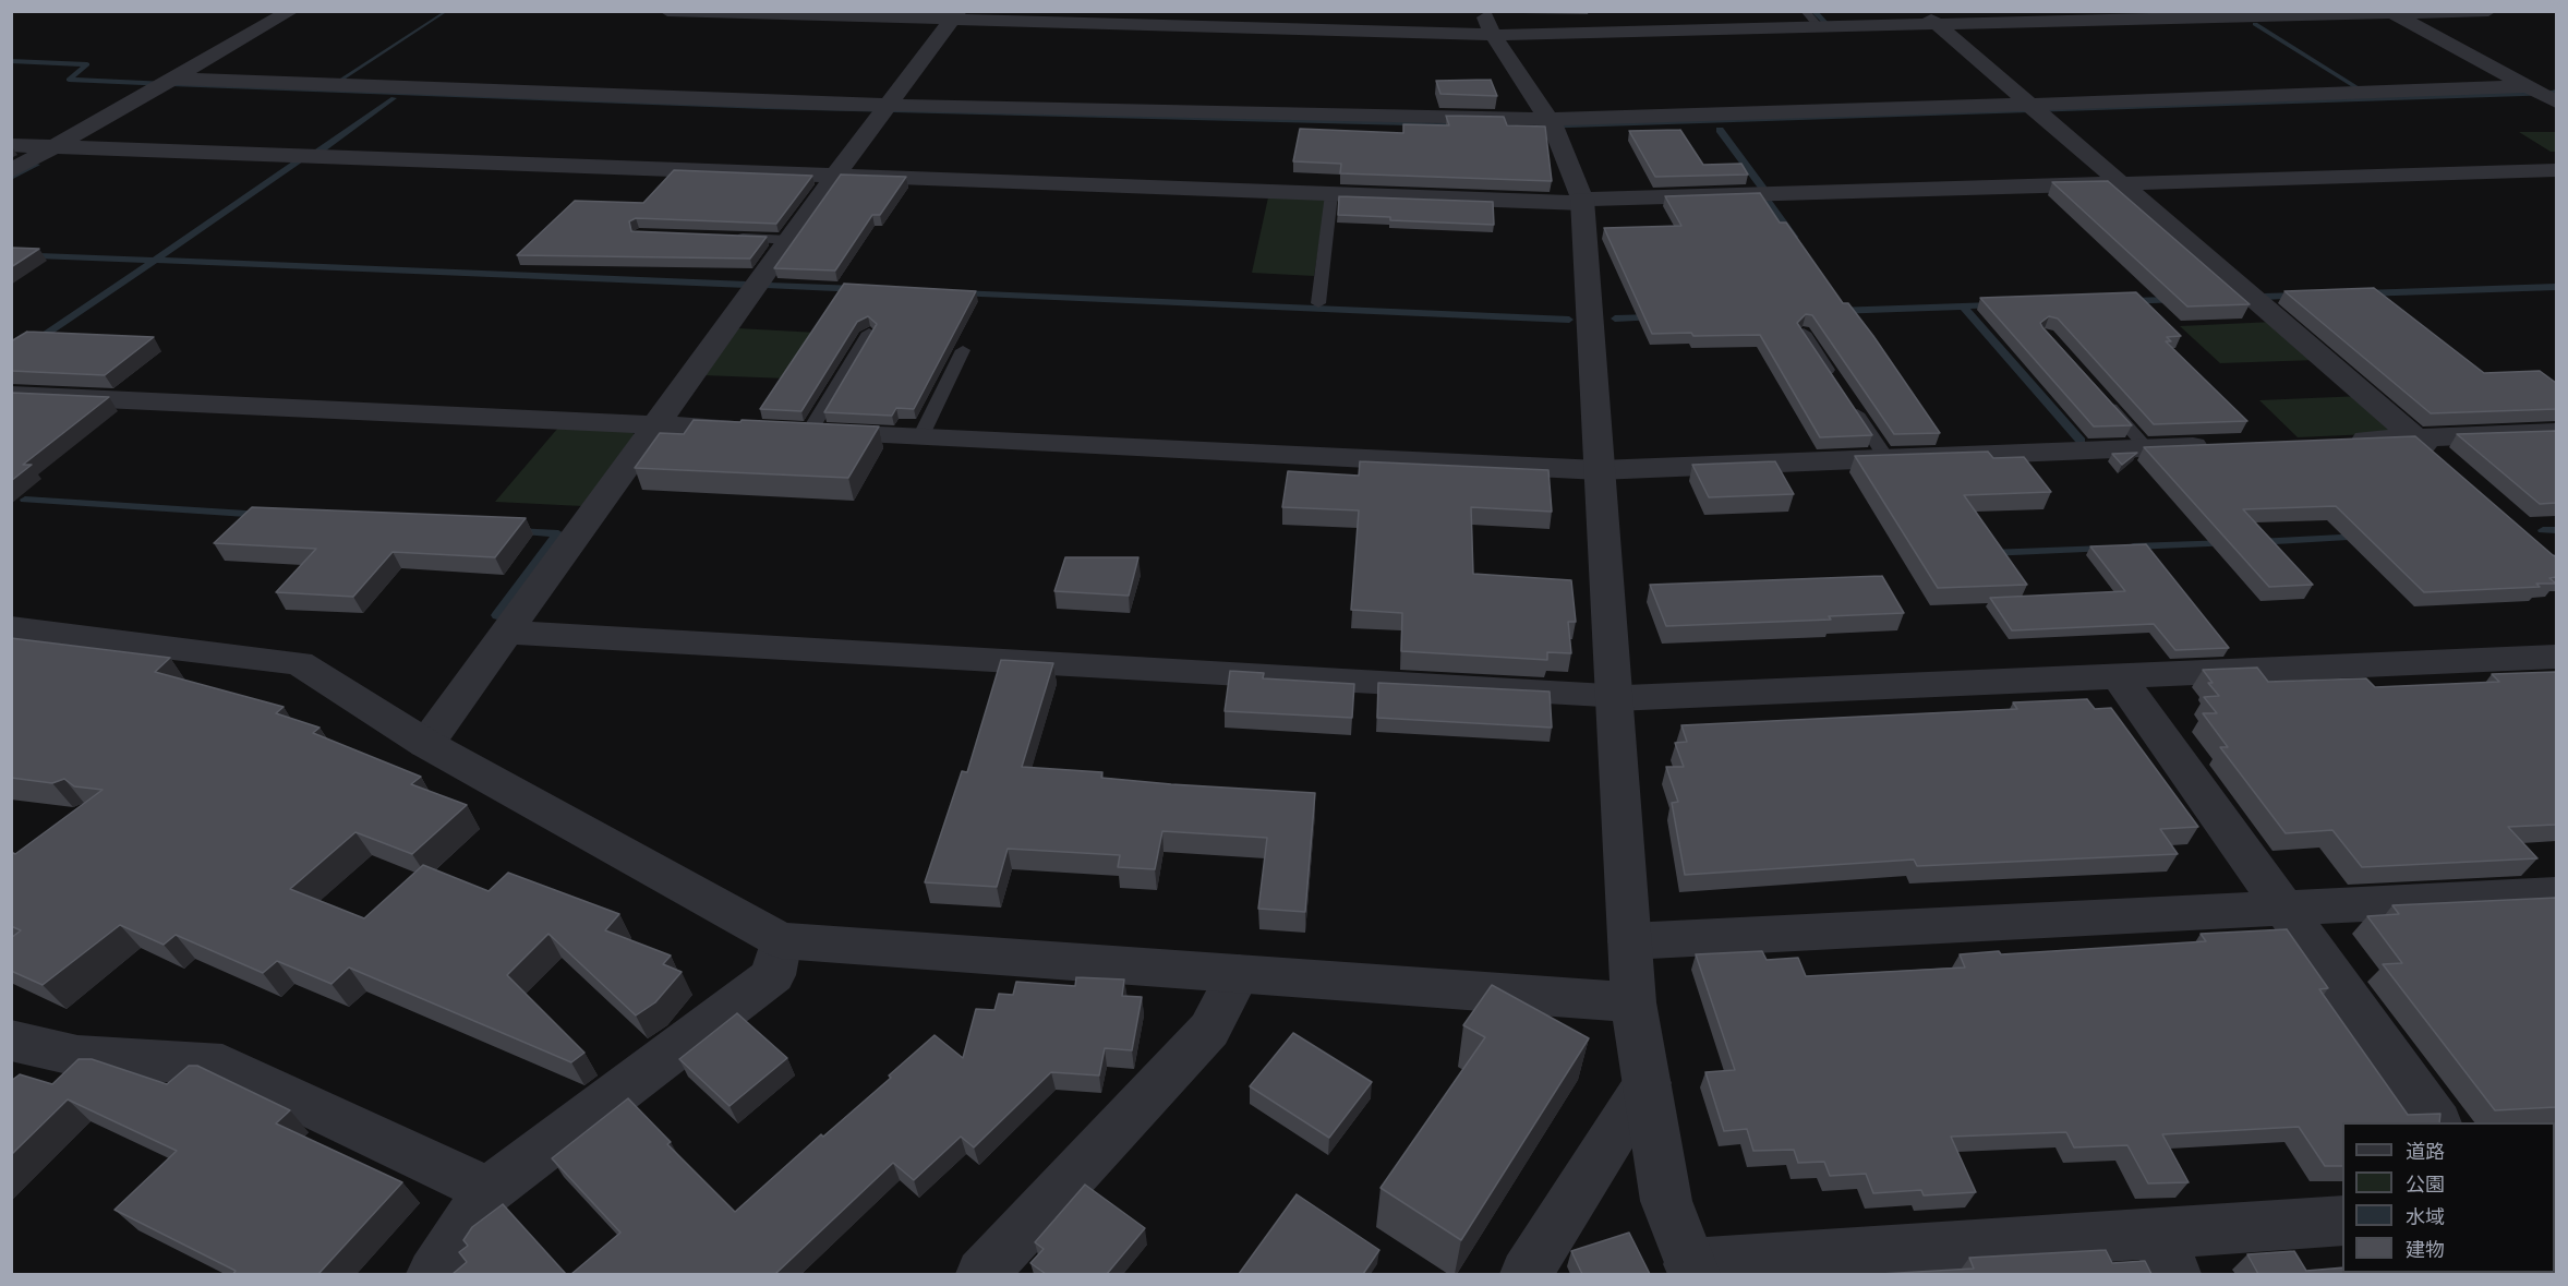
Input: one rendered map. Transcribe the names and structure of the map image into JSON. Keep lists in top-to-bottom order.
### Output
{
  "legend": [
    "道路",
    "公園",
    "水域",
    "建物"
  ]
}
